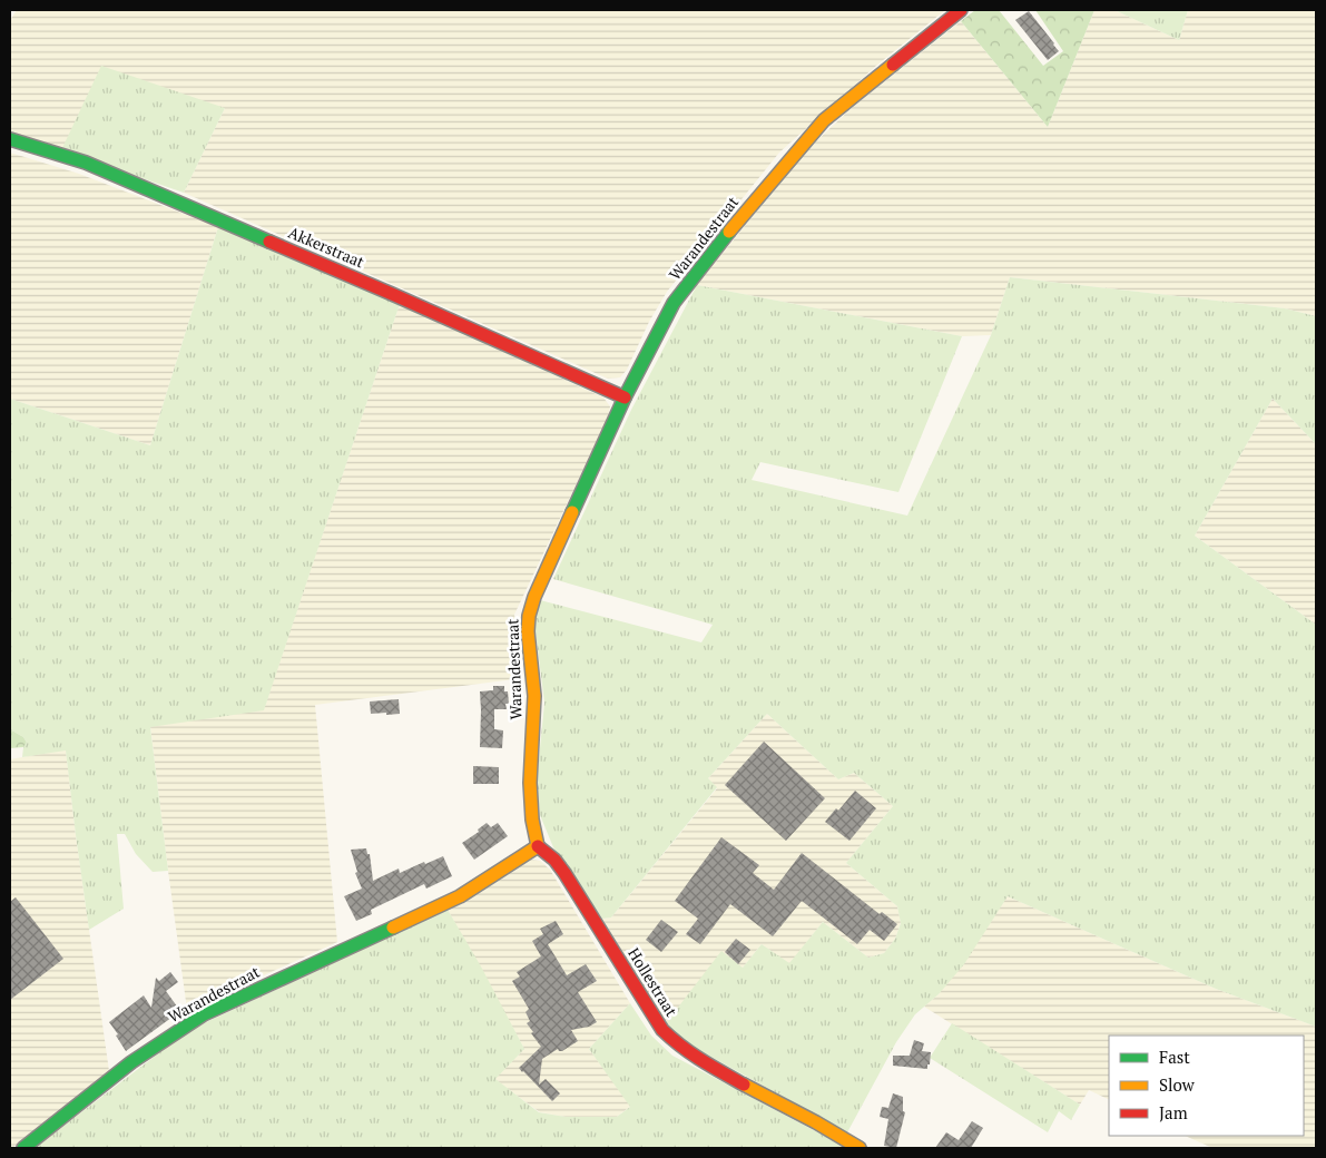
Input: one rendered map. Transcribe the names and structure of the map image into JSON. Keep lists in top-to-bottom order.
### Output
{
  "streets": {
    "street": ["Warandestraat", "Akkerstraat", "Hollestraat"]
  },
  "crossings": [
    ["Warandestraat", "Akkerstraat"],
    ["Warandestraat", "Hollestraat"]
  ],
  "legend": ["Fast", "Slow", "Jam"]
}
